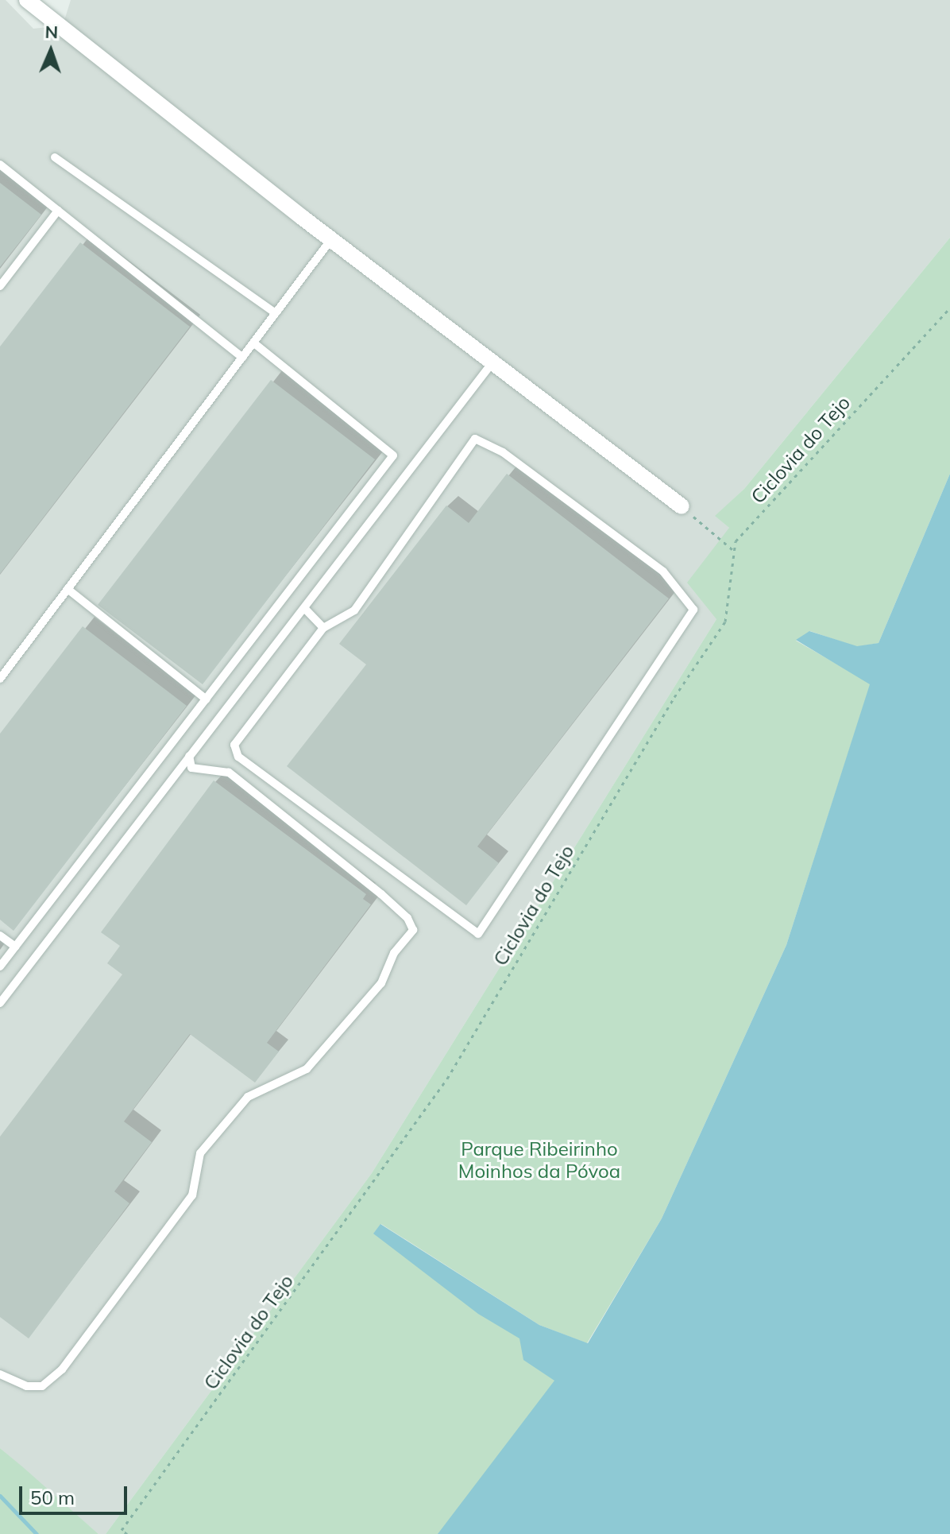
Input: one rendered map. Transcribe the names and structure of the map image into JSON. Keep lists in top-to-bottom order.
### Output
{
  "streets": {
    "path": ["Ciclovia do Tejo"]
  },
  "parks": ["Parque Ribeirinho Moinhos da Póvoa"],
  "scale_bar": "50 m",
  "north": "top"
}
